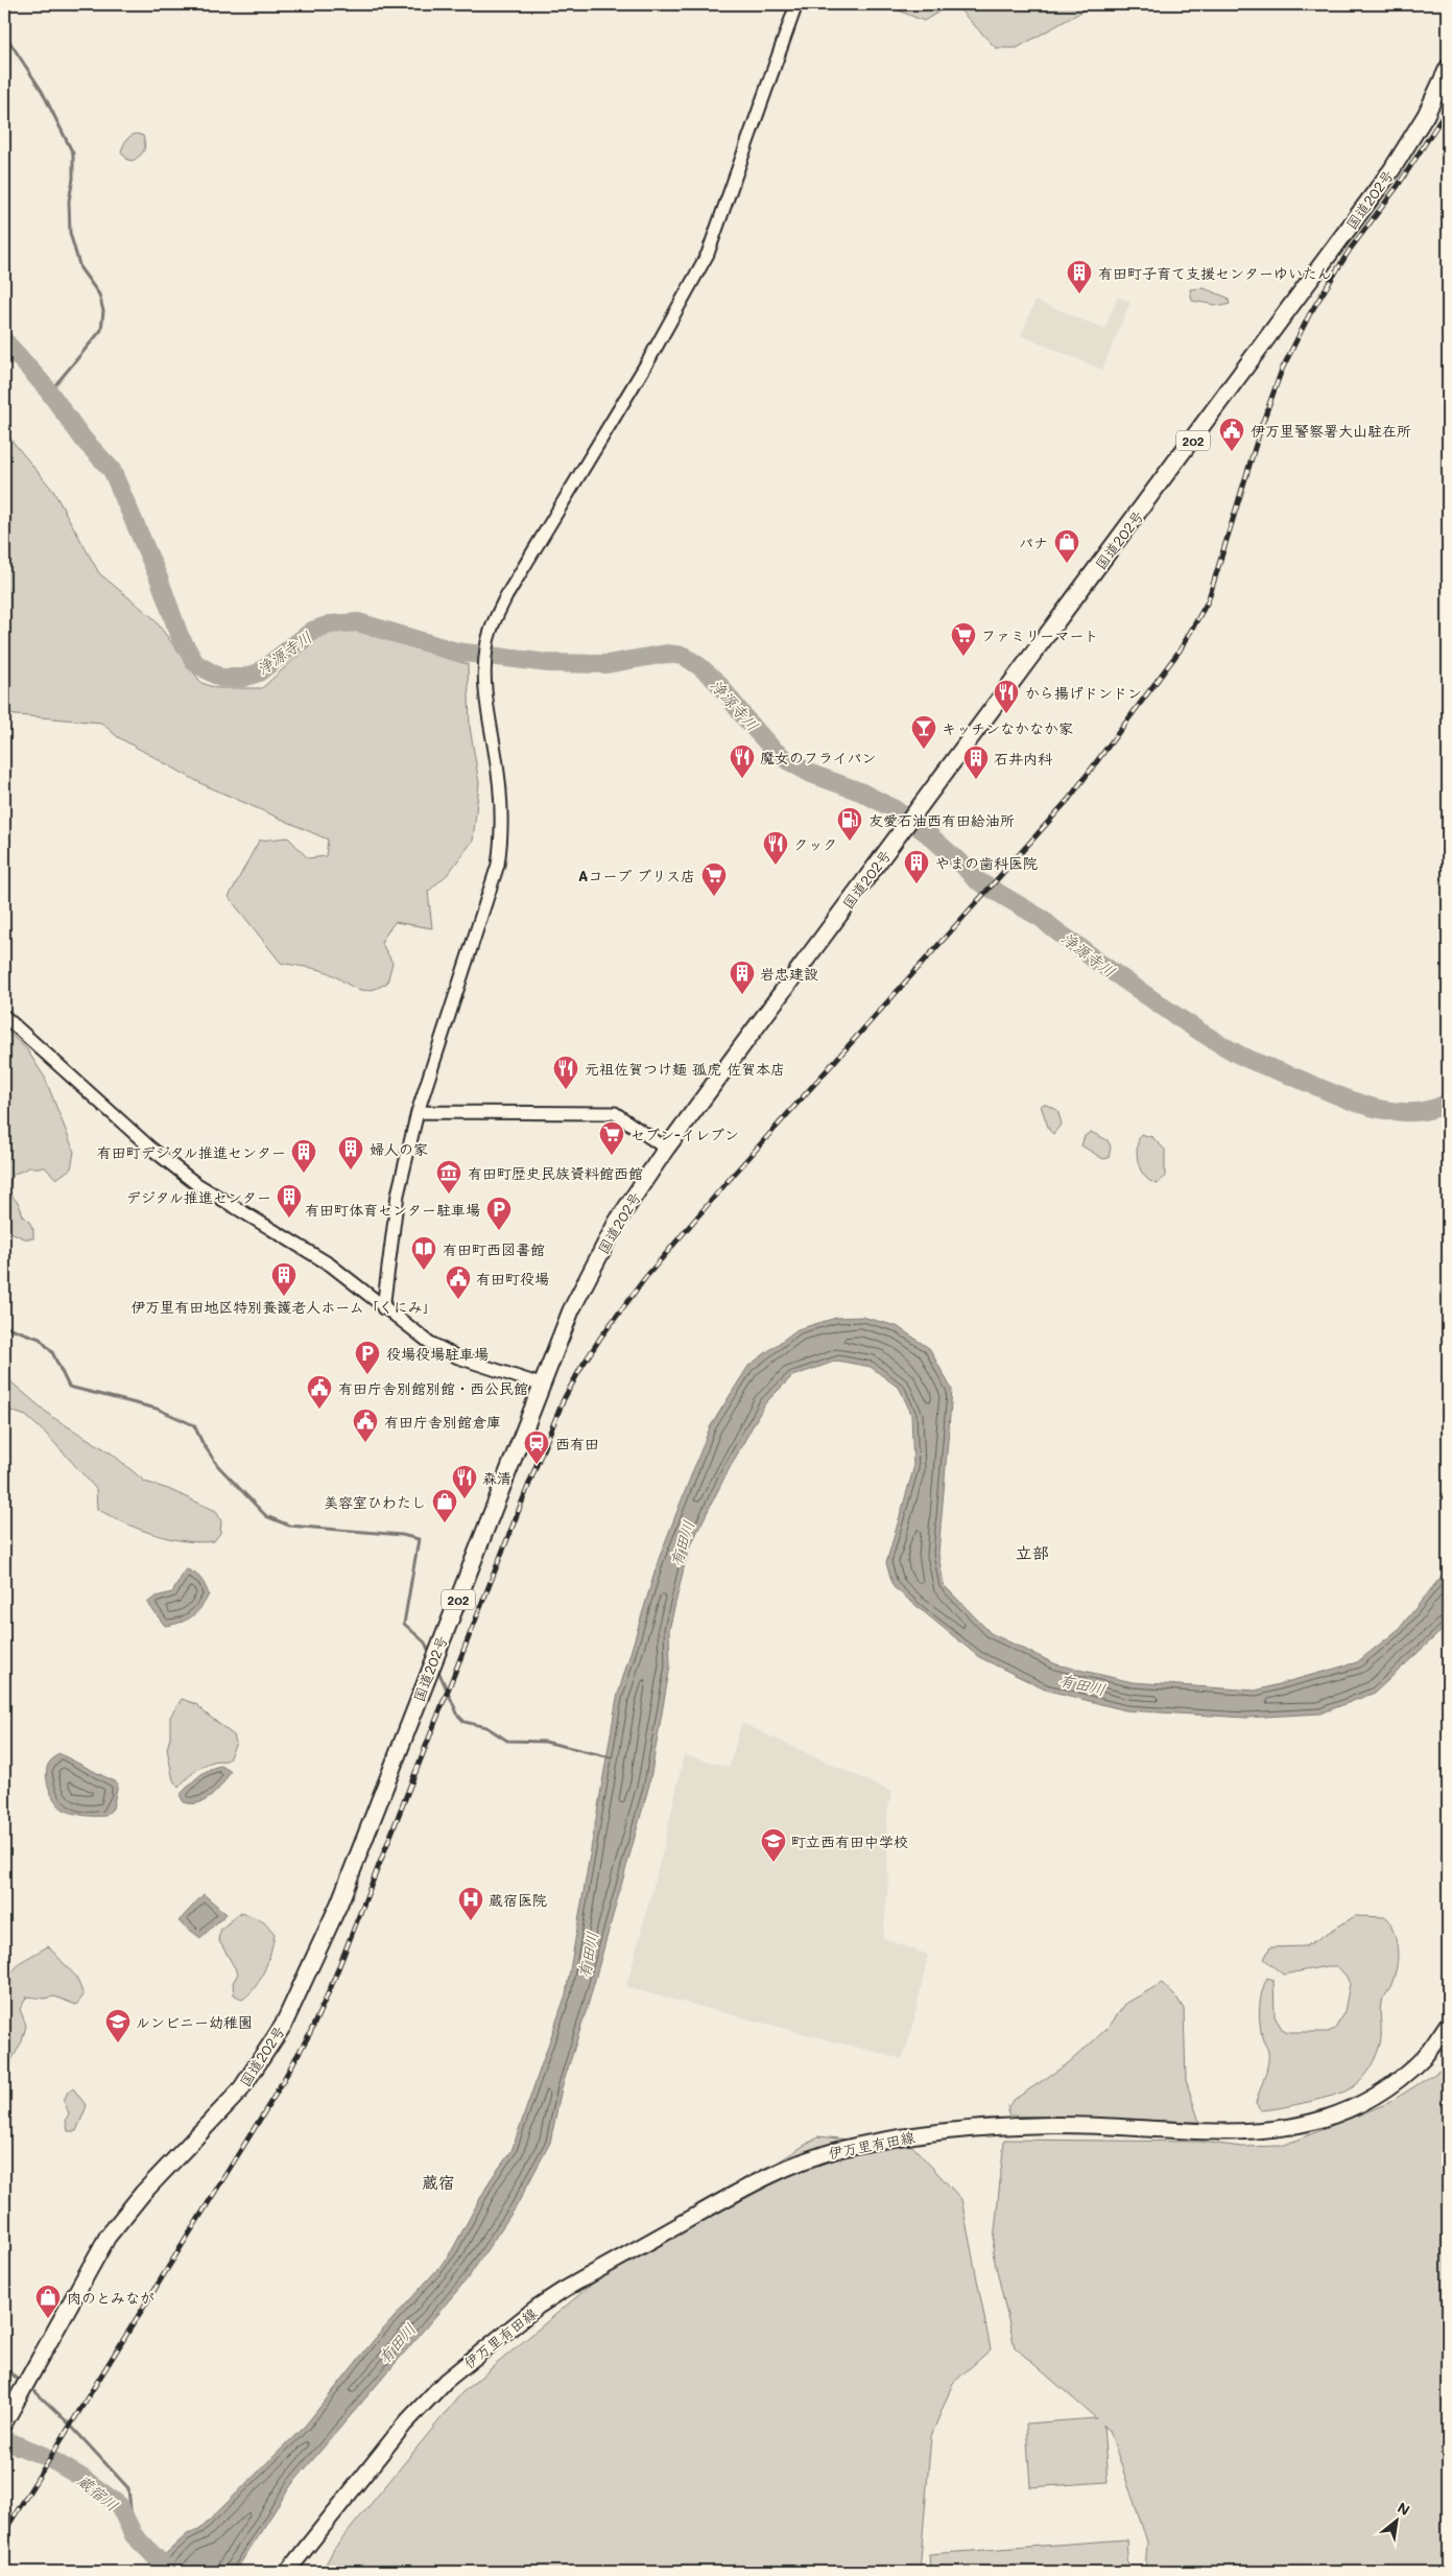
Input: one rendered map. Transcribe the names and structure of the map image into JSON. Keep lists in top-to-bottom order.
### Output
{
  "streets": {
    "highway": ["国道202号", "202"],
    "main road": ["伊万里有田線"]
  },
  "districts": ["立部", "蔵宿"],
  "water": ["浄源寺川", "有田川", "蔵宿川"],
  "places": {
    "building": [
      "有田町子育て支援センターゆいたん",
      "石井内科",
      "やまの歯科医院",
      "岩忠建設",
      "婦人の家",
      "有田町デジタル推進センター",
      "デジタル推進センター",
      "伊万里有田地区特別養護老人ホーム「くにみ」"
    ],
    "public building": [
      "伊万里警察署大山駐在所",
      "有田町役場",
      "有田庁舎別館別館・西公民館",
      "有田庁舎別館倉庫"
    ],
    "shop": ["パナ", "美容室ひわたし", "肉のとみなが"],
    "supermarket": ["ファミリーマート", "Aコープ ブリス店", "セブン-イレブン"],
    "restaurant": [
      "から揚げドンドン",
      "魔女のフライパン",
      "クック",
      "元祖佐賀つけ麺 孤虎 佐賀本店",
      "森清"
    ],
    "bar": ["キッチンなかなか家"],
    "fuel station": ["友愛石油西有田給油所"],
    "museum": ["有田町歴史民族資料館西館"],
    "parking": ["有田町体育センター駐車場", "役場役場駐車場"],
    "library": ["有田町西図書館"],
    "station": ["西有田"],
    "school or university": ["町立西有田中学校", "ルンビニー幼稚園"],
    "hospital": ["蔵宿医院"]
  },
  "north": "top right"
}
